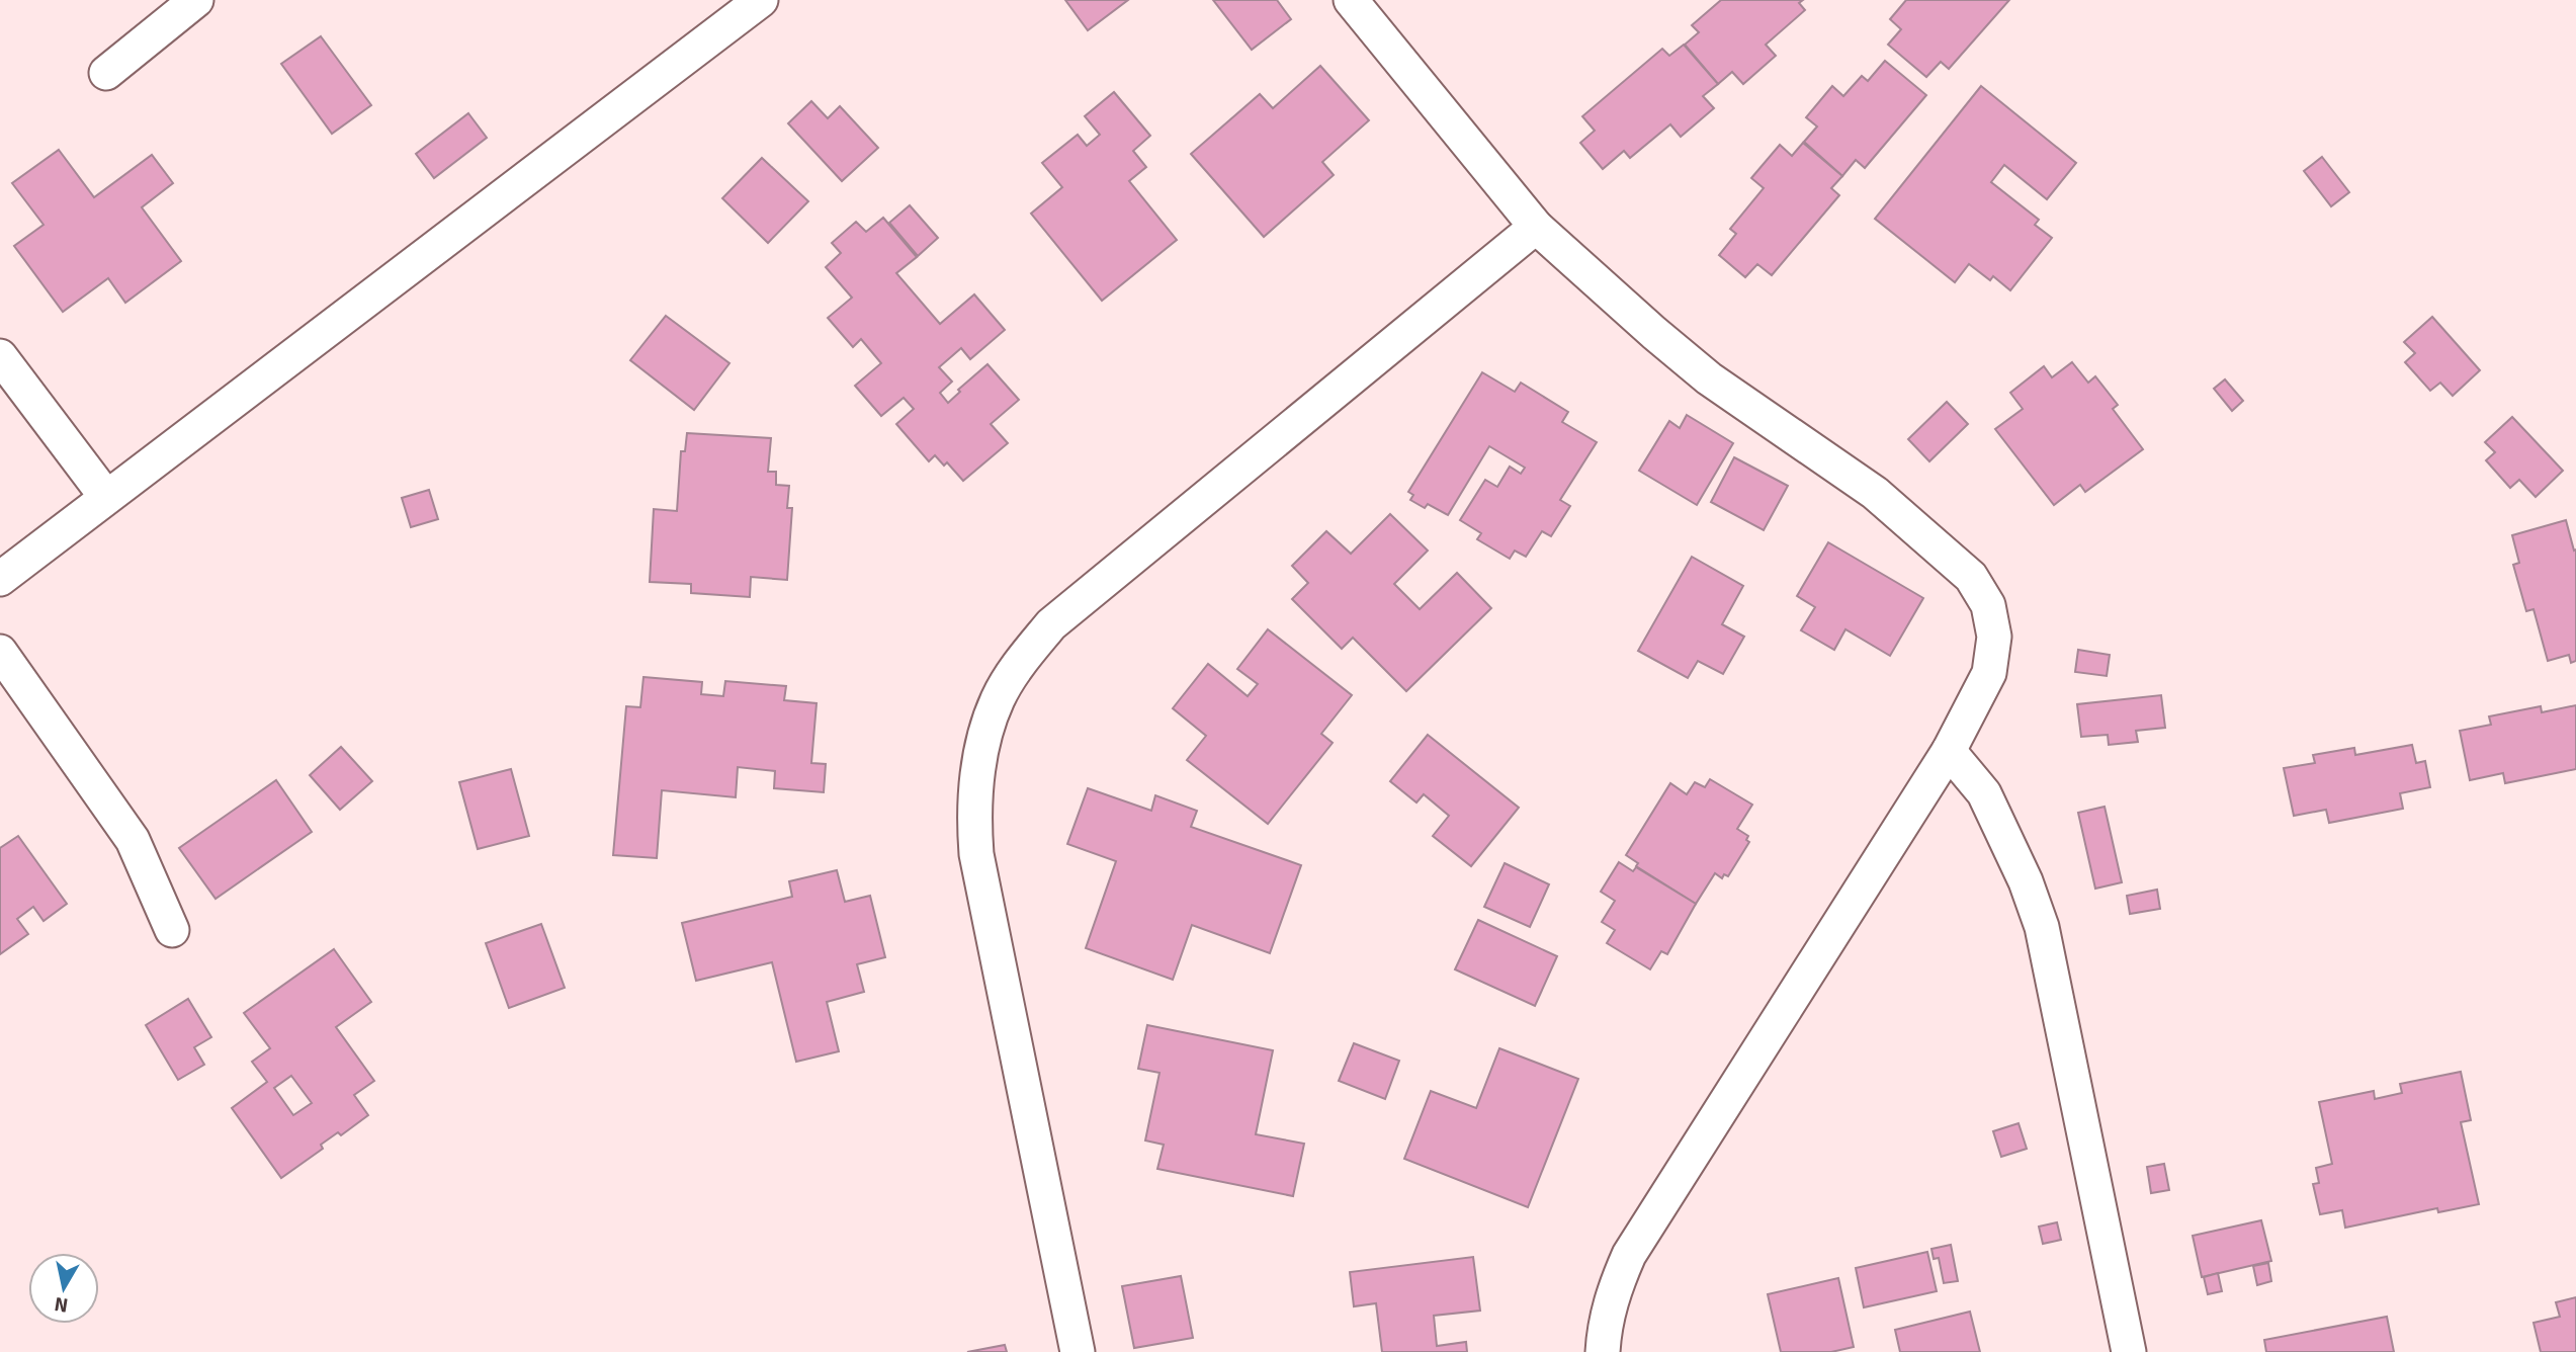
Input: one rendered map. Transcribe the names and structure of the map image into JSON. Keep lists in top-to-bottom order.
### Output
{
  "north": "bottom"
}
